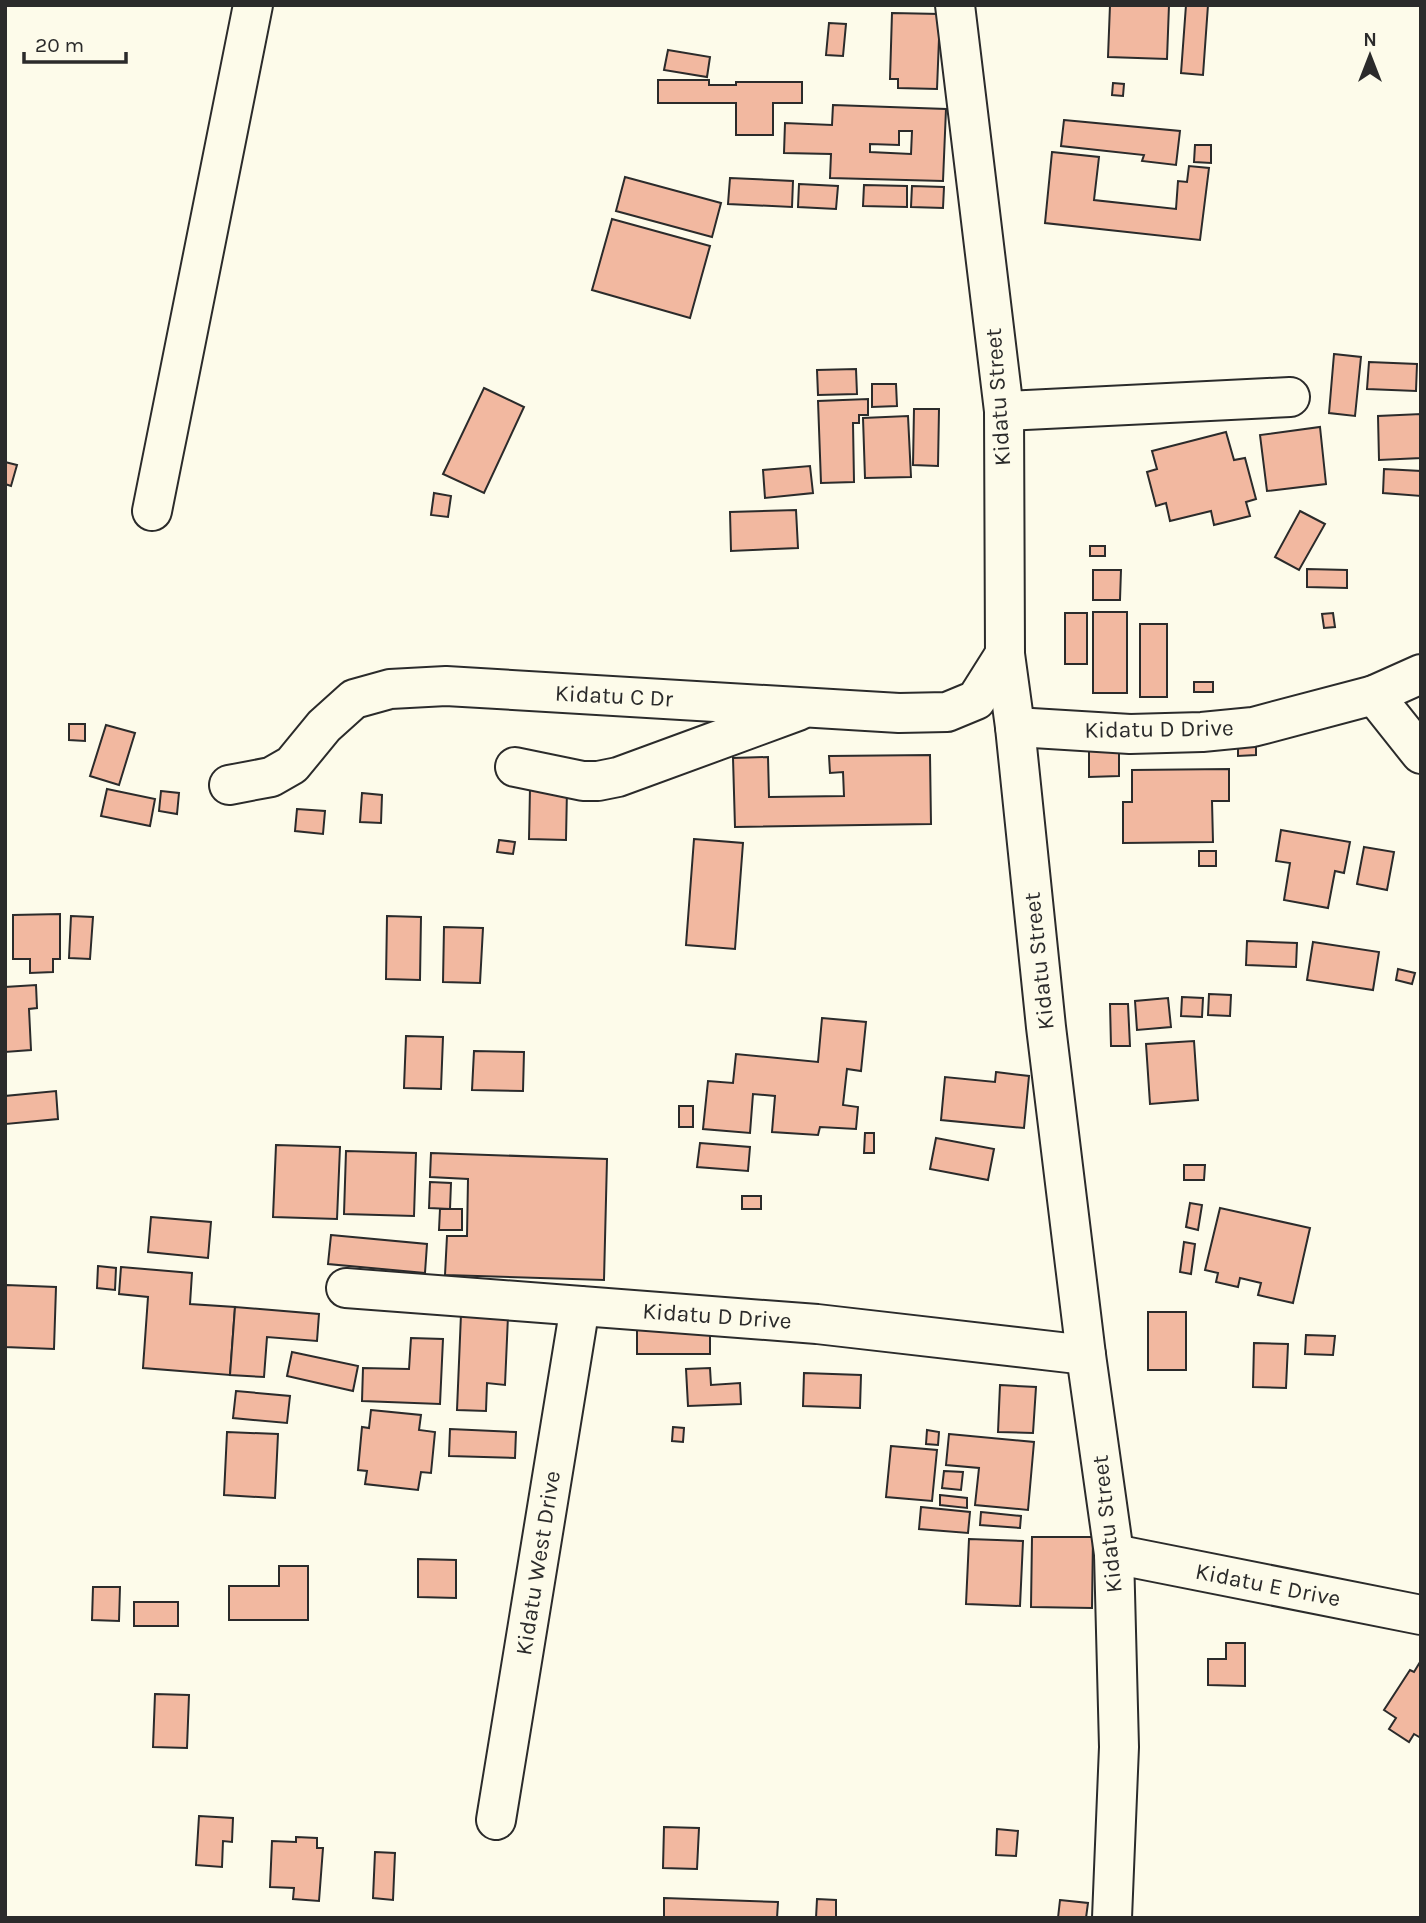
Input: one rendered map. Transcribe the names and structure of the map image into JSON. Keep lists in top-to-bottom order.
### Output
{
  "streets": {
    "street": [
      "Kidatu Street",
      "Kidatu C Dr",
      "Kidatu D Drive",
      "Kidatu West Drive",
      "Kidatu E Drive"
    ]
  },
  "crossings": [
    ["Kidatu Street", "Kidatu C Dr"],
    ["Kidatu Street", "Kidatu D Drive"],
    ["Kidatu Street", "Kidatu E Drive"],
    ["Kidatu D Drive", "Kidatu West Drive"]
  ],
  "scale_bar": "20 m",
  "north": "top"
}
